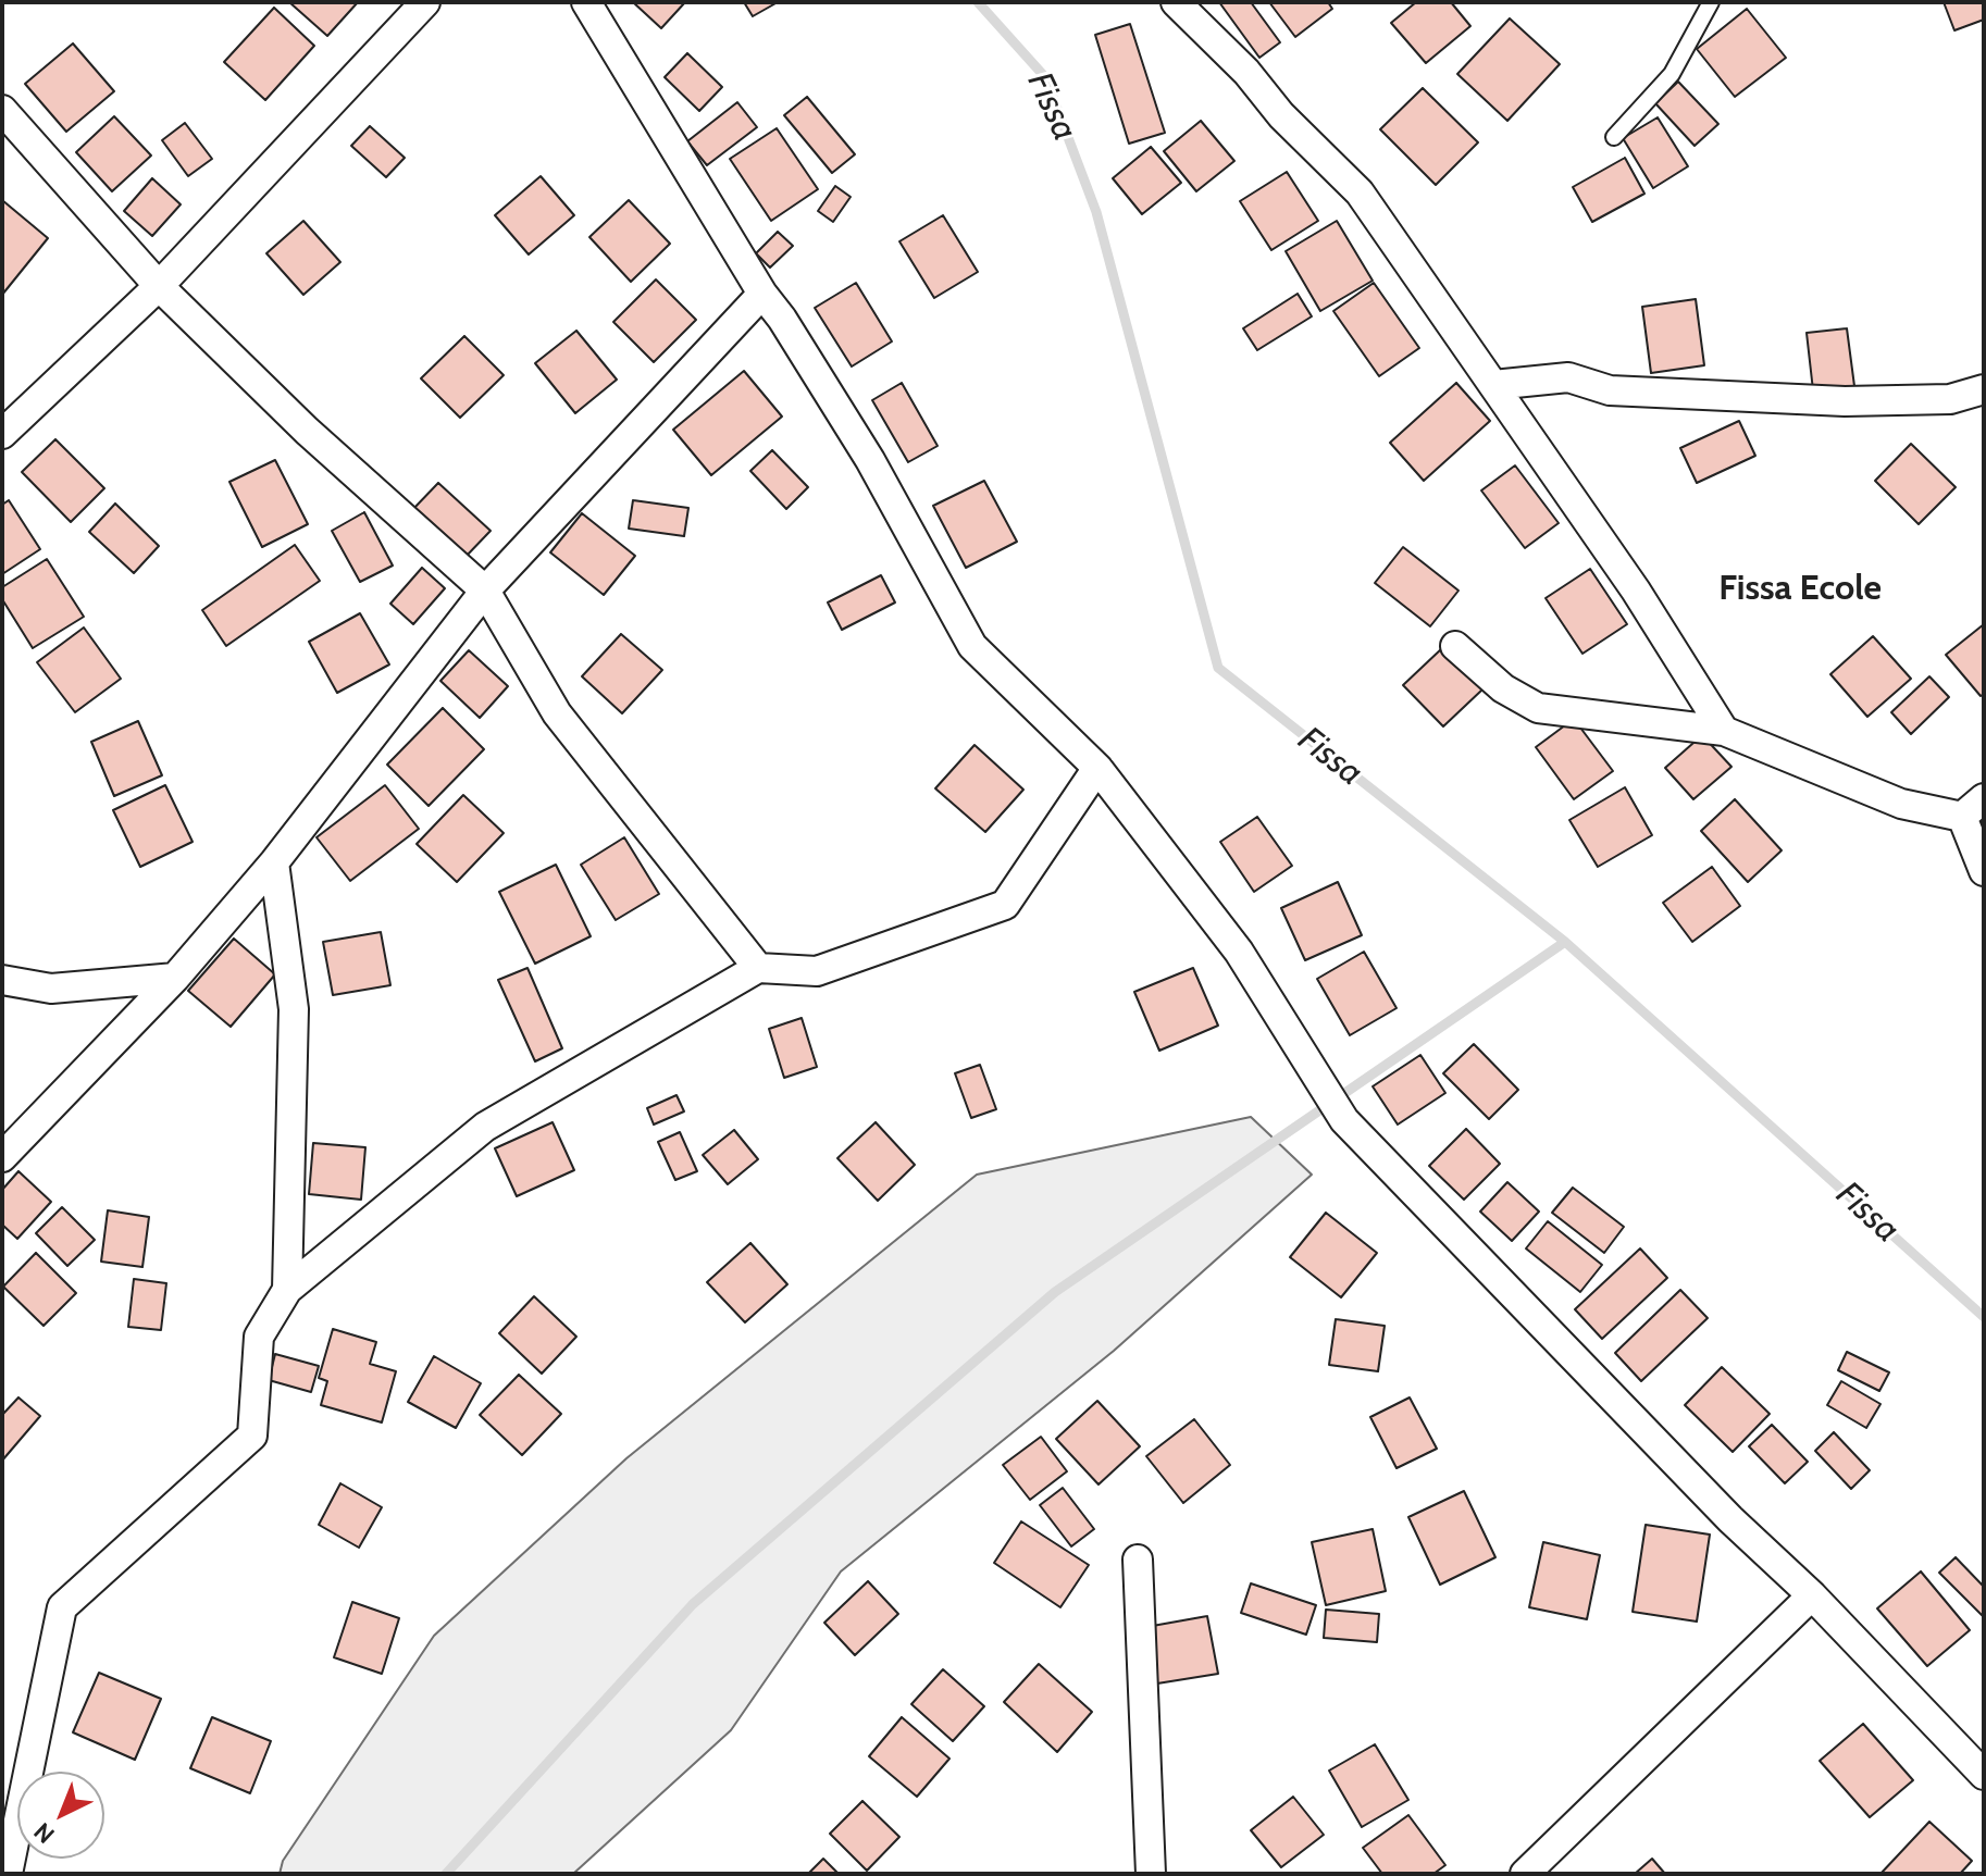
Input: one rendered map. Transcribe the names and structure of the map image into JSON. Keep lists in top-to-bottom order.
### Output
{
  "districts": ["Fissa Ecole"],
  "water": ["Fissa"],
  "north": "bottom left"
}
